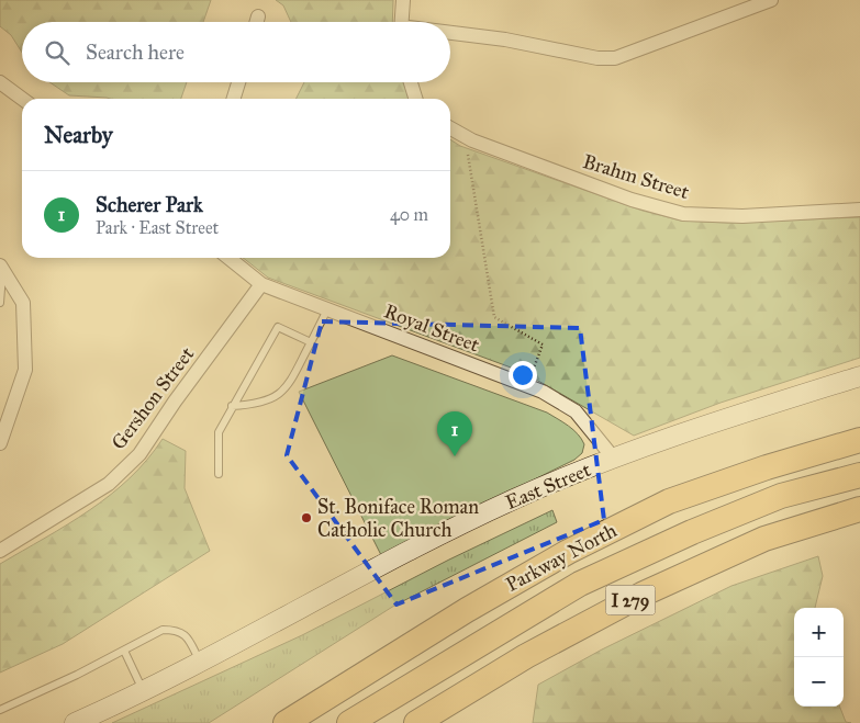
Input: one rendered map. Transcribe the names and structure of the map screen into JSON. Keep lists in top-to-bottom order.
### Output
{
  "streets": {
    "highway": ["Parkway North", "I 279"],
    "main road": ["East Street"],
    "street": ["Brahm Street", "Royal Street", "Gershon Street"]
  },
  "crossings": [
    ["Royal Street", "Gershon Street"],
    ["Royal Street", "East Street"]
  ],
  "places": ["St. Boniface Roman Catholic Church"],
  "page": {
    "search": "Search here",
    "heading": "Nearby",
    "list": [
      {
        "mark": "1",
        "name": "Scherer Park",
        "note": "Park · East Street",
        "value": "40 m"
      }
    ],
    "pins": "1",
    "map_buttons": ["+", "−"]
  }
}
